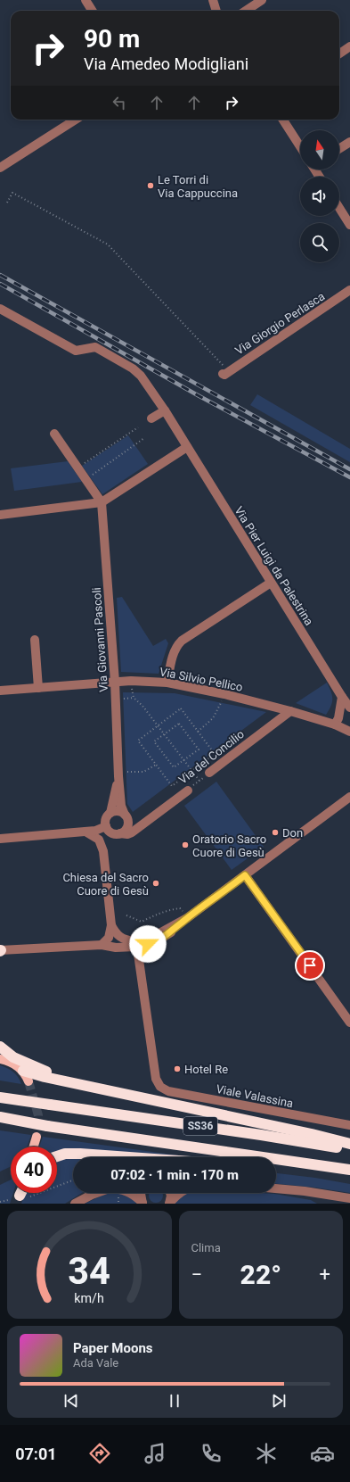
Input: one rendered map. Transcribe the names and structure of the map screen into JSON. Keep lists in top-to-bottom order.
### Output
{
  "streets": {
    "highway": ["SS36"],
    "street": [
      "Via Giorgio Perlasca",
      "Via Pier Luigi da Palestrina",
      "Via Giovanni Pascoli",
      "Via Silvio Pellico",
      "Via del Concilio",
      "Viale Valassina"
    ]
  },
  "crossings": [
    ["Via Giovanni Pascoli", "Via Silvio Pellico"],
    ["Via Giovanni Pascoli", "Via del Concilio"],
    ["Via Silvio Pellico", "Via del Concilio"]
  ],
  "places": [
    "Le Torri di Via Cappuccina",
    "Don",
    "Oratorio Sacro Cuore di Gesù",
    "Chiesa del Sacro Cuore di Gesù",
    "Hotel Re"
  ],
  "north": "top",
  "page": {
    "turn": ["90 m", "Via Amedeo Modigliani"],
    "limit": "40",
    "trip": "07:02 · 1 min · 170 m",
    "tile": "Clima",
    "heat": ["−", "22°", "+"],
    "song": ["Paper Moons", "Ada Vale"],
    "tabs": "07:01",
    "gauge": ["34", "km/h"]
  }
}
